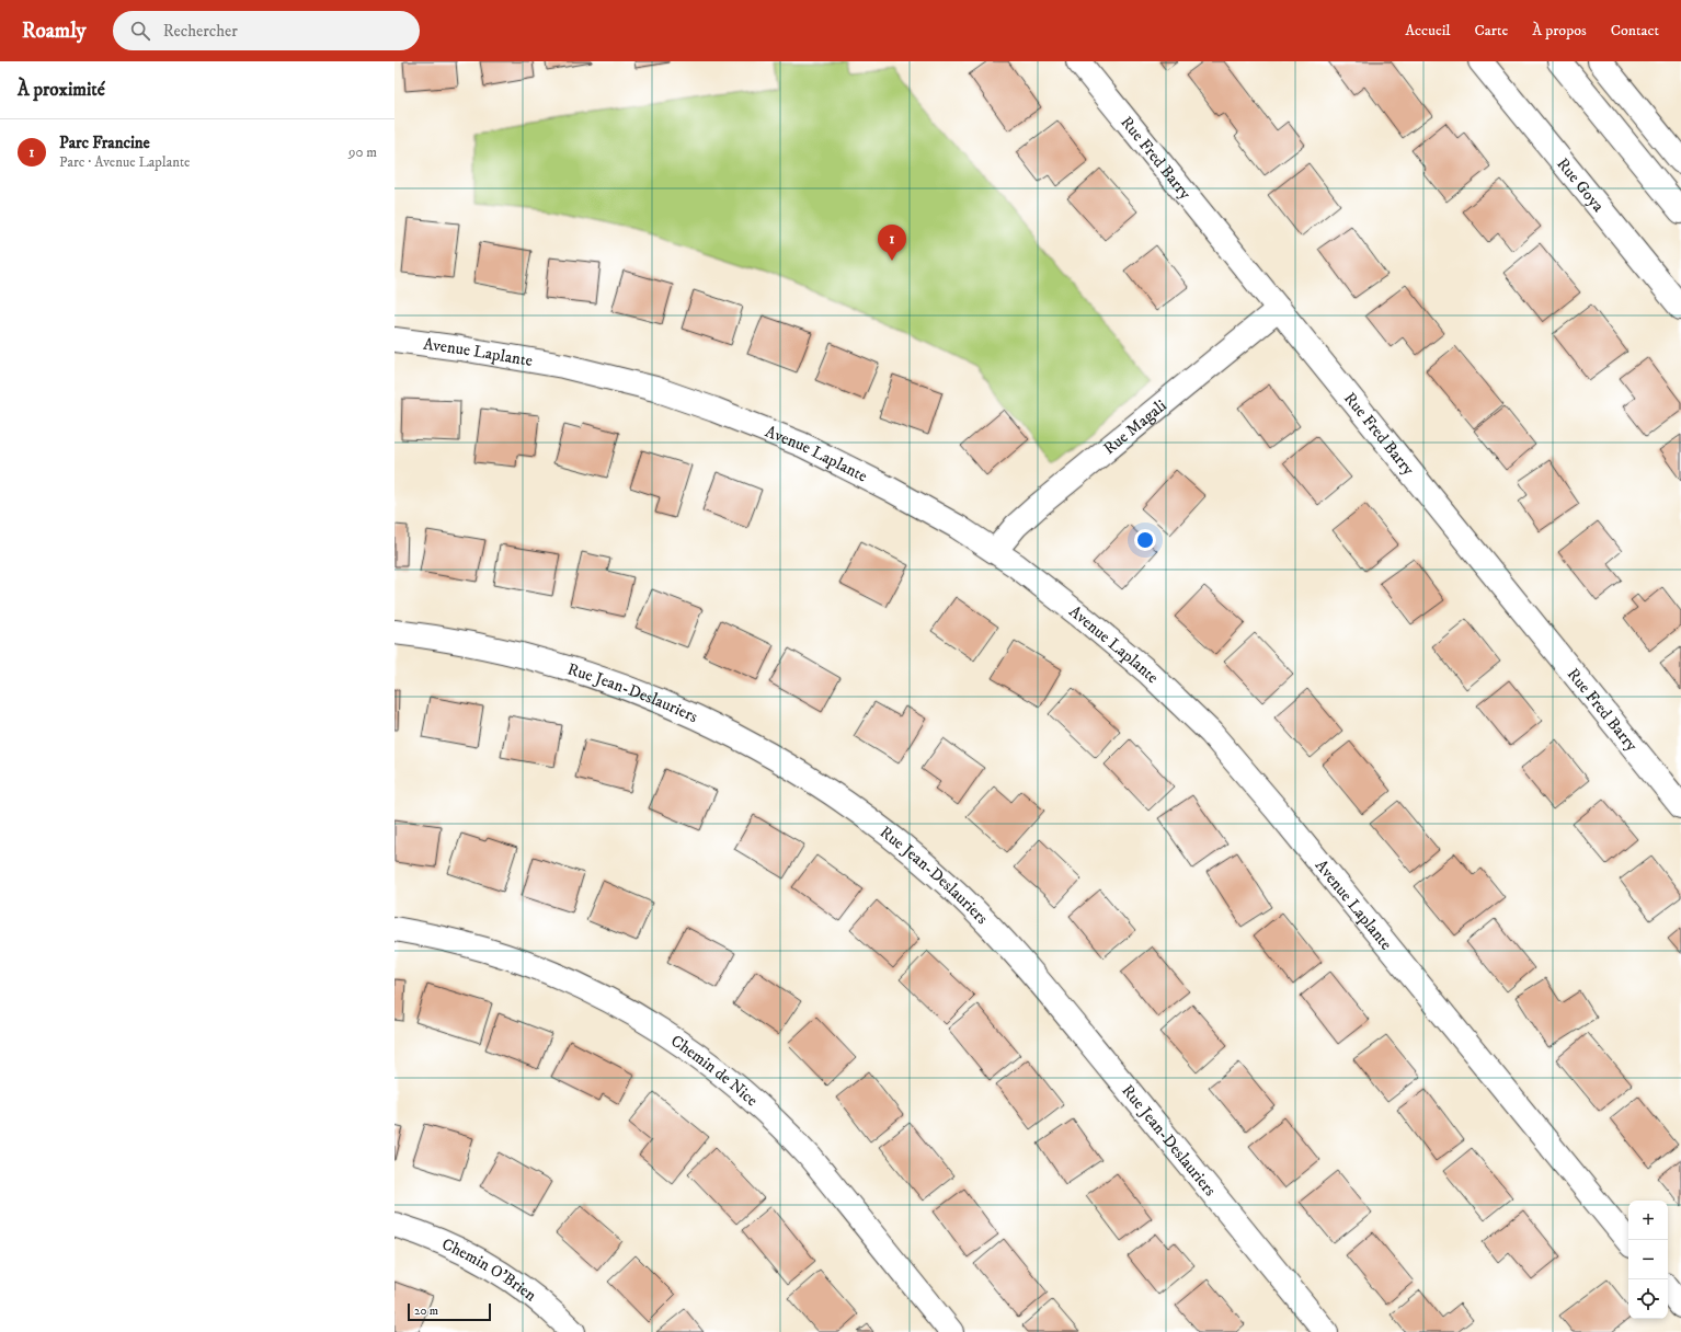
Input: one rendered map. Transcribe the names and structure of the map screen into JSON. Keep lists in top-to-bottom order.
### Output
{
  "streets": {
    "street": [
      "Rue Fred Barry",
      "Rue Goya",
      "Avenue Laplante",
      "Rue Magali",
      "Rue Jean-Deslauriers",
      "Chemin de Nice",
      "Chemin O'Brien"
    ]
  },
  "crossings": [
    ["Rue Fred Barry", "Rue Magali"],
    ["Avenue Laplante", "Rue Magali"]
  ],
  "scale_bar": "20 m",
  "page": {
    "header": "Roamly",
    "search": "Rechercher",
    "nav": [
      "Accueil",
      "Carte",
      "À propos",
      "Contact"
    ],
    "heading": "À proximité",
    "list": [
      {
        "mark": "1",
        "name": "Parc Francine",
        "note": "Parc · Avenue Laplante",
        "value": "90 m"
      }
    ],
    "pins": "1",
    "map_buttons": ["+", "−"],
    "scale": "20 m"
  }
}
